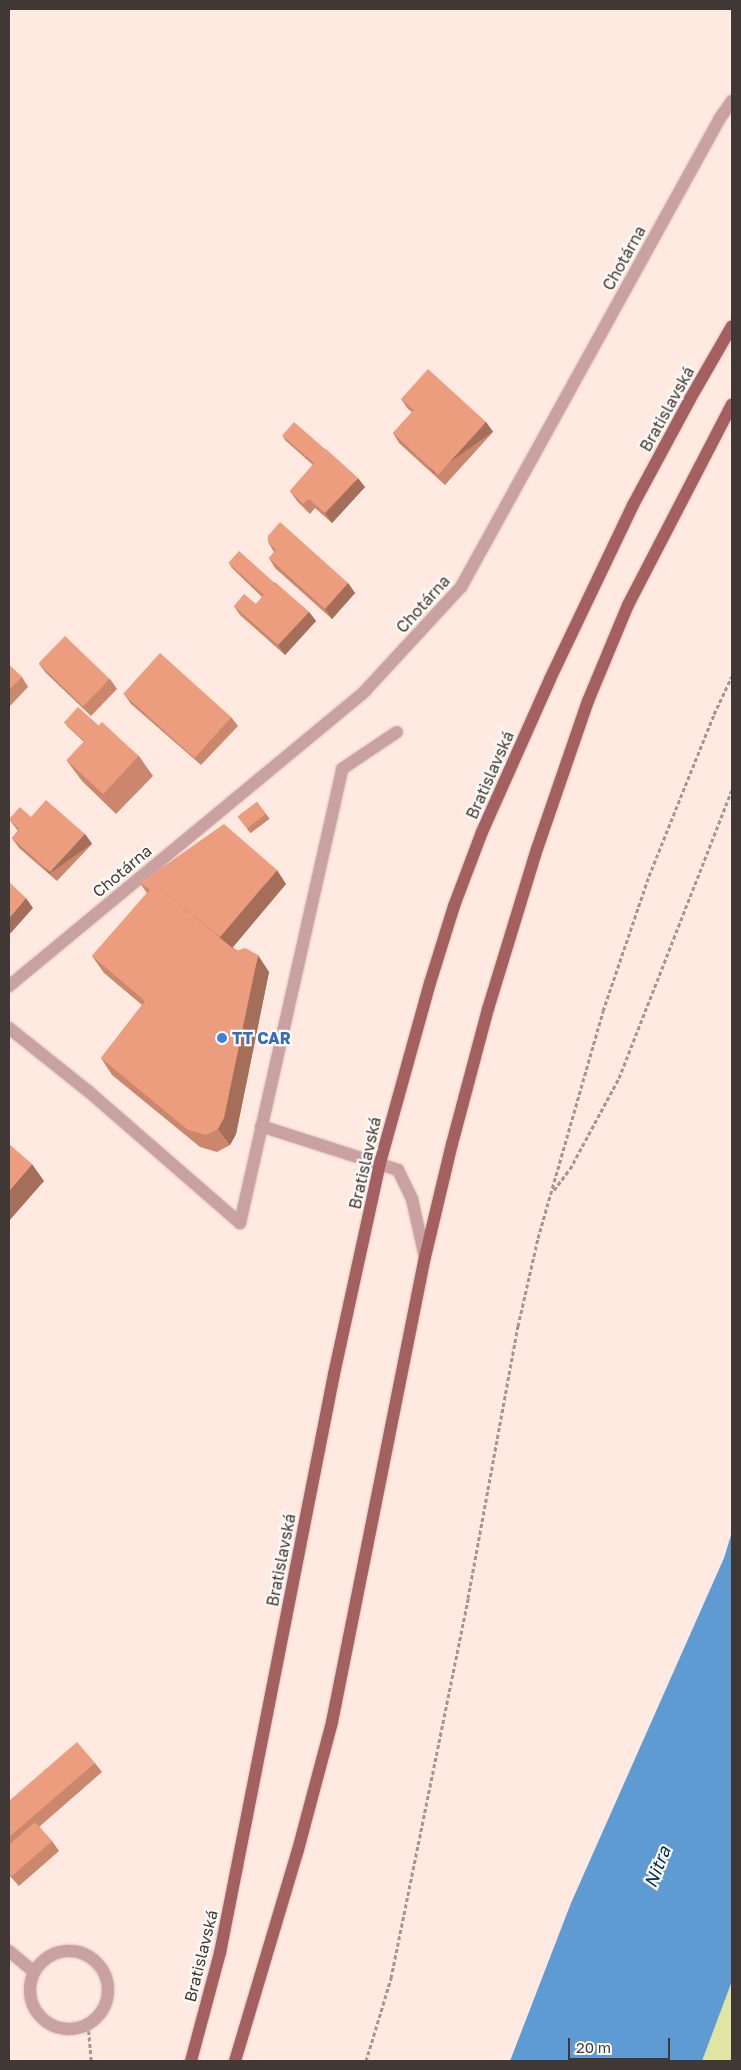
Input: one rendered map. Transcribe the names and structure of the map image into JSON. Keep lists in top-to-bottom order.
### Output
{
  "streets": {
    "main road": ["Bratislavská"],
    "street": ["Chotárna"]
  },
  "water": ["Nitra"],
  "places": ["TT CAR"],
  "scale_bar": "20 m"
}
